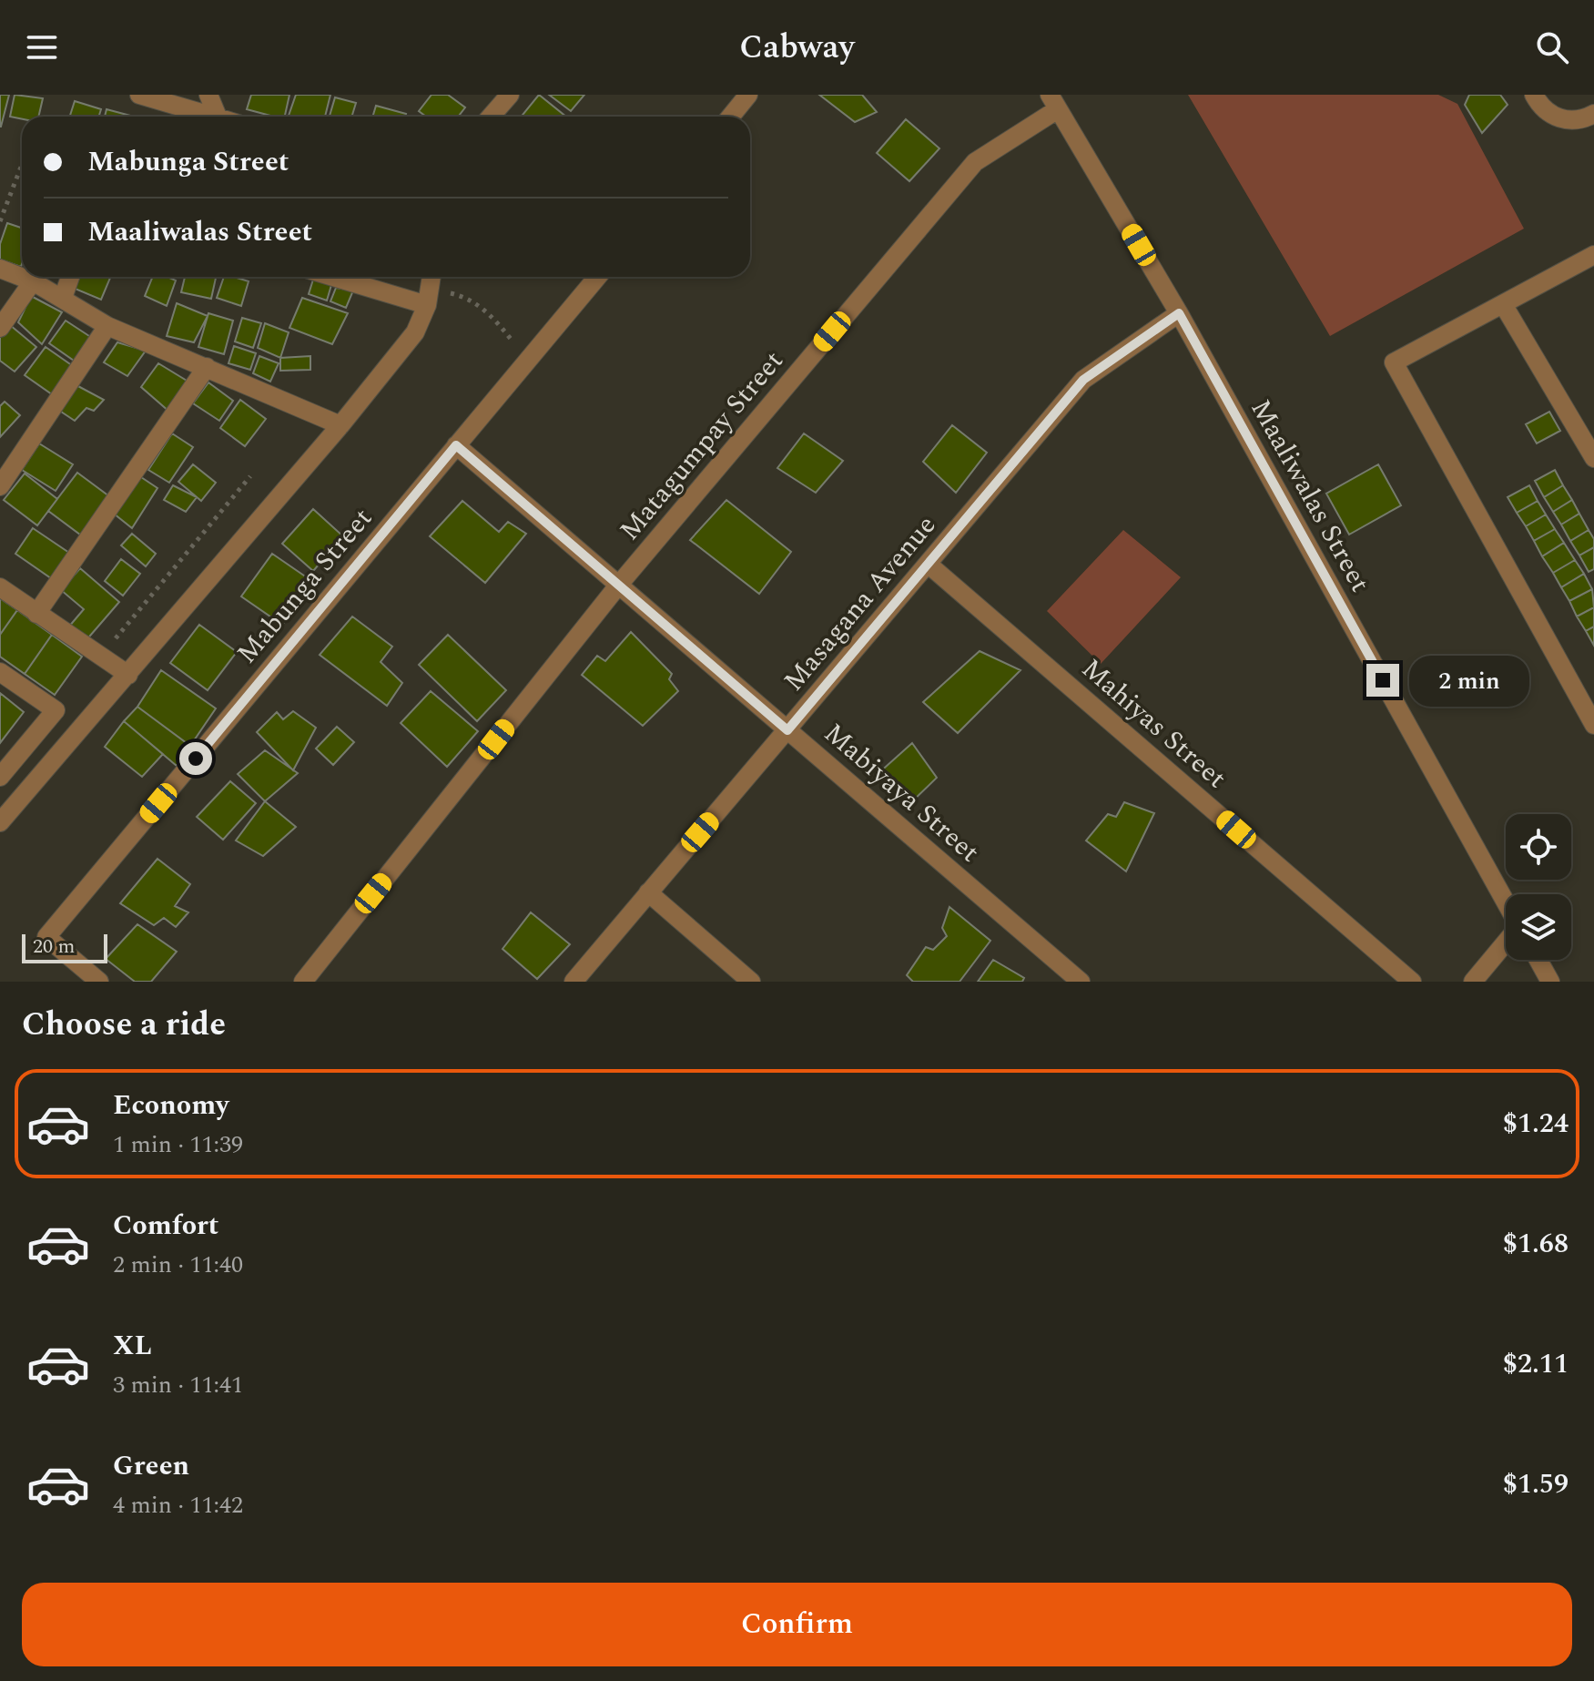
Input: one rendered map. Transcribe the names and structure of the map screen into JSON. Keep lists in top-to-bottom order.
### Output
{
  "streets": {
    "street": [
      "Matagumpay Street",
      "Maaliwalas Street",
      "Mabunga Street",
      "Masagana Avenue",
      "Mahiyas Street",
      "Mabiyaya Street"
    ]
  },
  "crossings": [
    ["Matagumpay Street", "Maaliwalas Street"],
    ["Matagumpay Street", "Mabiyaya Street"],
    ["Maaliwalas Street", "Masagana Avenue"],
    ["Mabunga Street", "Mabiyaya Street"],
    ["Masagana Avenue", "Mahiyas Street"],
    ["Masagana Avenue", "Mabiyaya Street"]
  ],
  "scale_bar": "20 m",
  "page": {
    "header": "Cabway",
    "banner": ["Mabunga Street", "Maaliwalas Street"],
    "bubble": "2 min",
    "scale": "20 m",
    "heading": "Choose a ride",
    "list": [
      {
        "name": "Economy",
        "note": "1 min · 11:39",
        "value": "$1.24"
      },
      {
        "name": "Comfort",
        "note": "2 min · 11:40",
        "value": "$1.68"
      },
      {
        "name": "XL",
        "note": "3 min · 11:41",
        "value": "$2.11"
      },
      {
        "name": "Green",
        "note": "4 min · 11:42",
        "value": "$1.59"
      }
    ],
    "buttons": "Confirm"
  }
}
